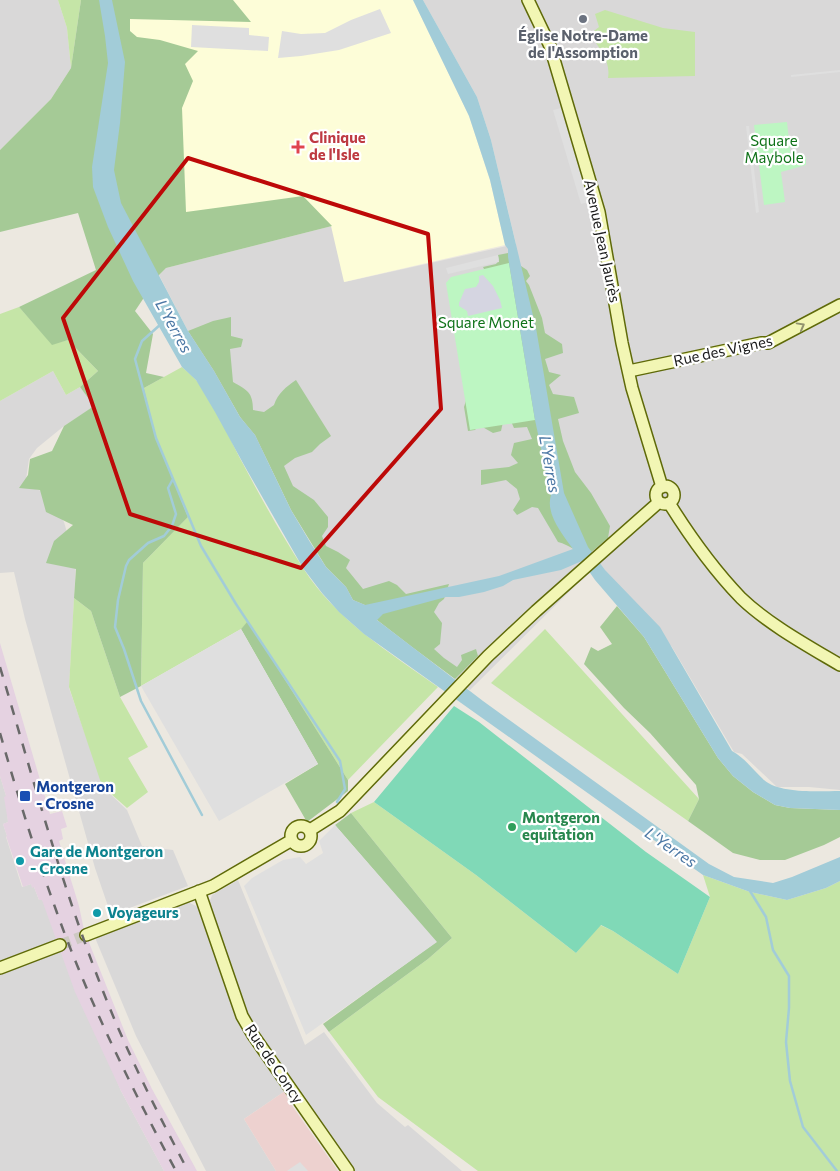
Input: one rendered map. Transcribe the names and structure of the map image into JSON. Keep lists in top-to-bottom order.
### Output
{
  "streets": {
    "street": ["Avenue Jean Jaurès", "Rue des Vignes", "Rue de Concy"]
  },
  "crossings": [
    ["Avenue Jean Jaurès", "Rue des Vignes"]
  ],
  "one_way": ["Rue des Vignes"],
  "water": ["L'Yerres"],
  "parks": ["Square Maybole", "Square Monet"],
  "places": {
    "other": [
      "Église Notre-Dame de l'Assomption",
      "Montgeron equitation",
      "Gare de Montgeron - Crosne",
      "Voyageurs"
    ],
    "health": ["Clinique de l'Isle"],
    "transit": ["Montgeron - Crosne"]
  }
}
